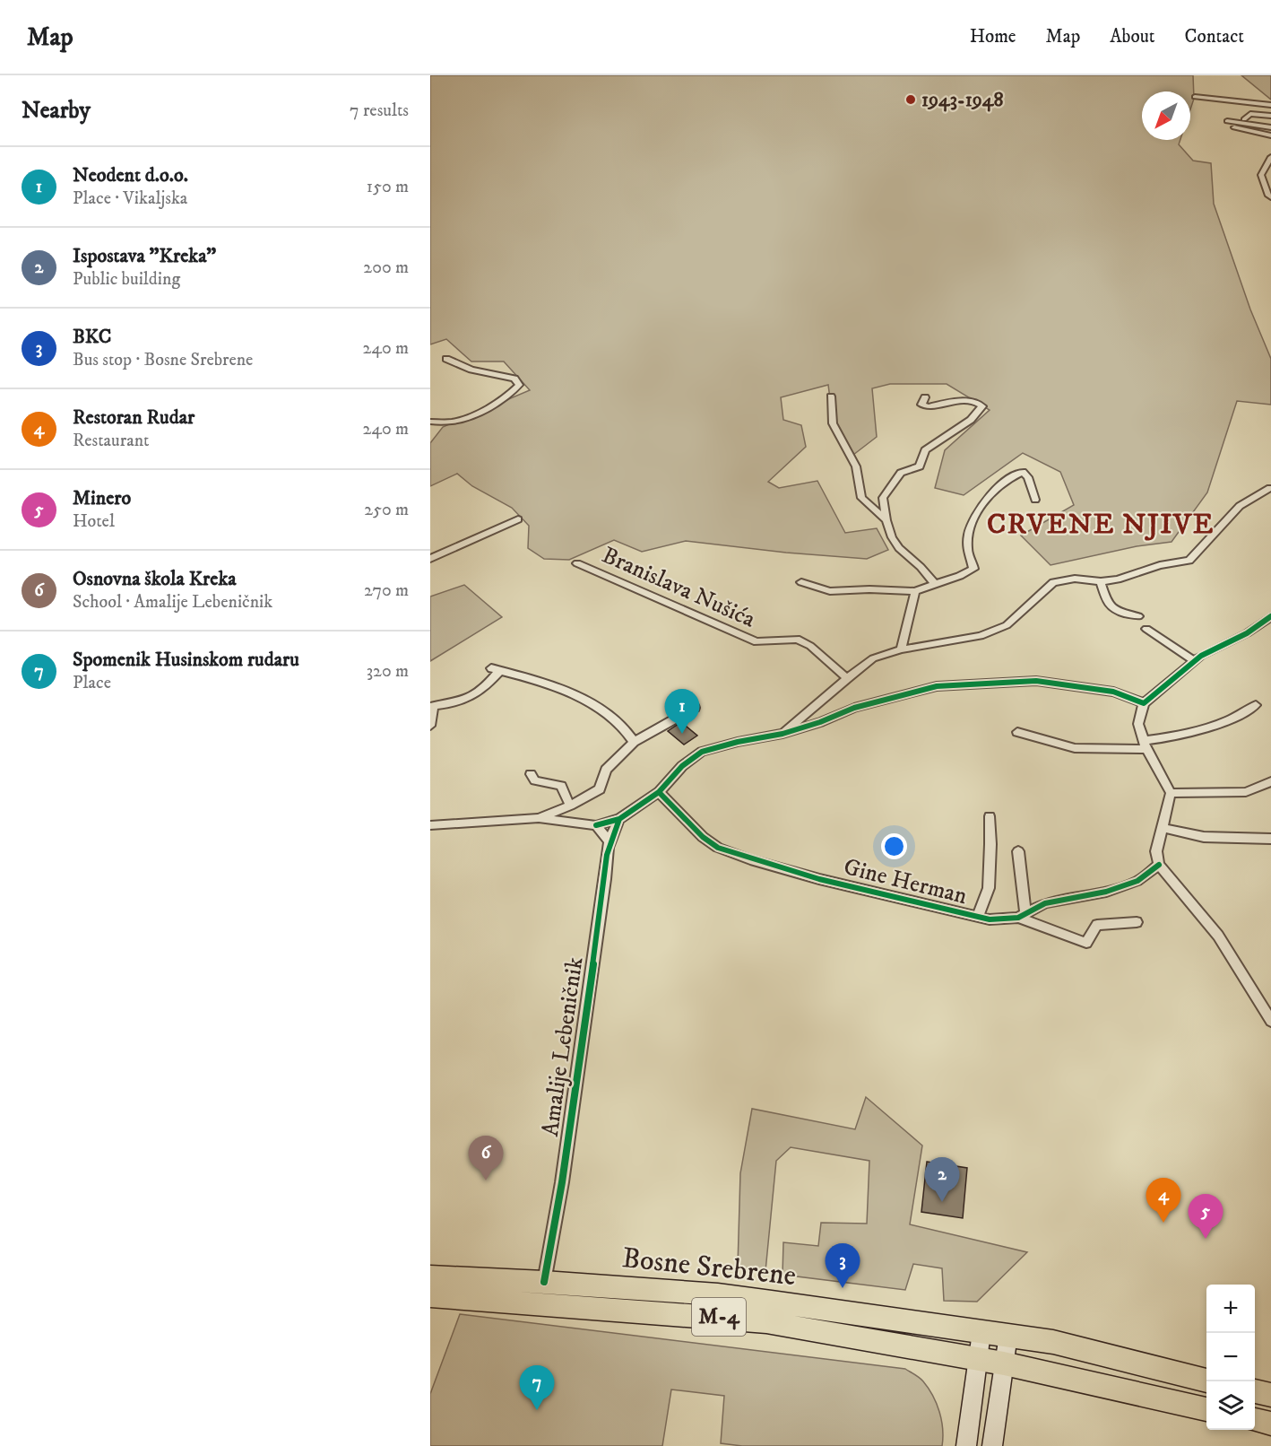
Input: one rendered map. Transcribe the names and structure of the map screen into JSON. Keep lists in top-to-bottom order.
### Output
{
  "streets": {
    "main road": ["Bosne Srebrene", "M-4"],
    "street": ["Branislava Nušića", "Gine Herman", "Amalije Lebeničnik"]
  },
  "crossings": [
    ["Amalije Lebeničnik", "Bosne Srebrene"],
    ["Bosne Srebrene", "M-4"]
  ],
  "districts": ["CRVENE NJIVE"],
  "places": ["1943-1948"],
  "north": "bottom left",
  "page": {
    "header": "Map",
    "nav": [
      "Home",
      "Map",
      "About",
      "Contact"
    ],
    "heading": ["Nearby", "7 results"],
    "list": [
      {
        "mark": "1",
        "name": "Neodent d.o.o.",
        "note": "Place · Vikaljska",
        "value": "150 m"
      },
      {
        "mark": "2",
        "name": "Ispostava \"Kreka\"",
        "note": "Public building",
        "value": "200 m"
      },
      {
        "mark": "3",
        "name": "BKC",
        "note": "Bus stop · Bosne Srebrene",
        "value": "240 m"
      },
      {
        "mark": "4",
        "name": "Restoran Rudar",
        "note": "Restaurant",
        "value": "240 m"
      },
      {
        "mark": "5",
        "name": "Minero",
        "note": "Hotel",
        "value": "250 m"
      },
      {
        "mark": "6",
        "name": "Osnovna škola Kreka",
        "note": "School · Amalije Lebeničnik",
        "value": "270 m"
      },
      {
        "mark": "7",
        "name": "Spomenik Husinskom rudaru",
        "note": "Place",
        "value": "320 m"
      }
    ],
    "pins": [
      "1",
      "6",
      "2",
      "4",
      "5",
      "3",
      "7"
    ],
    "map_buttons": ["+", "−"]
  }
}
